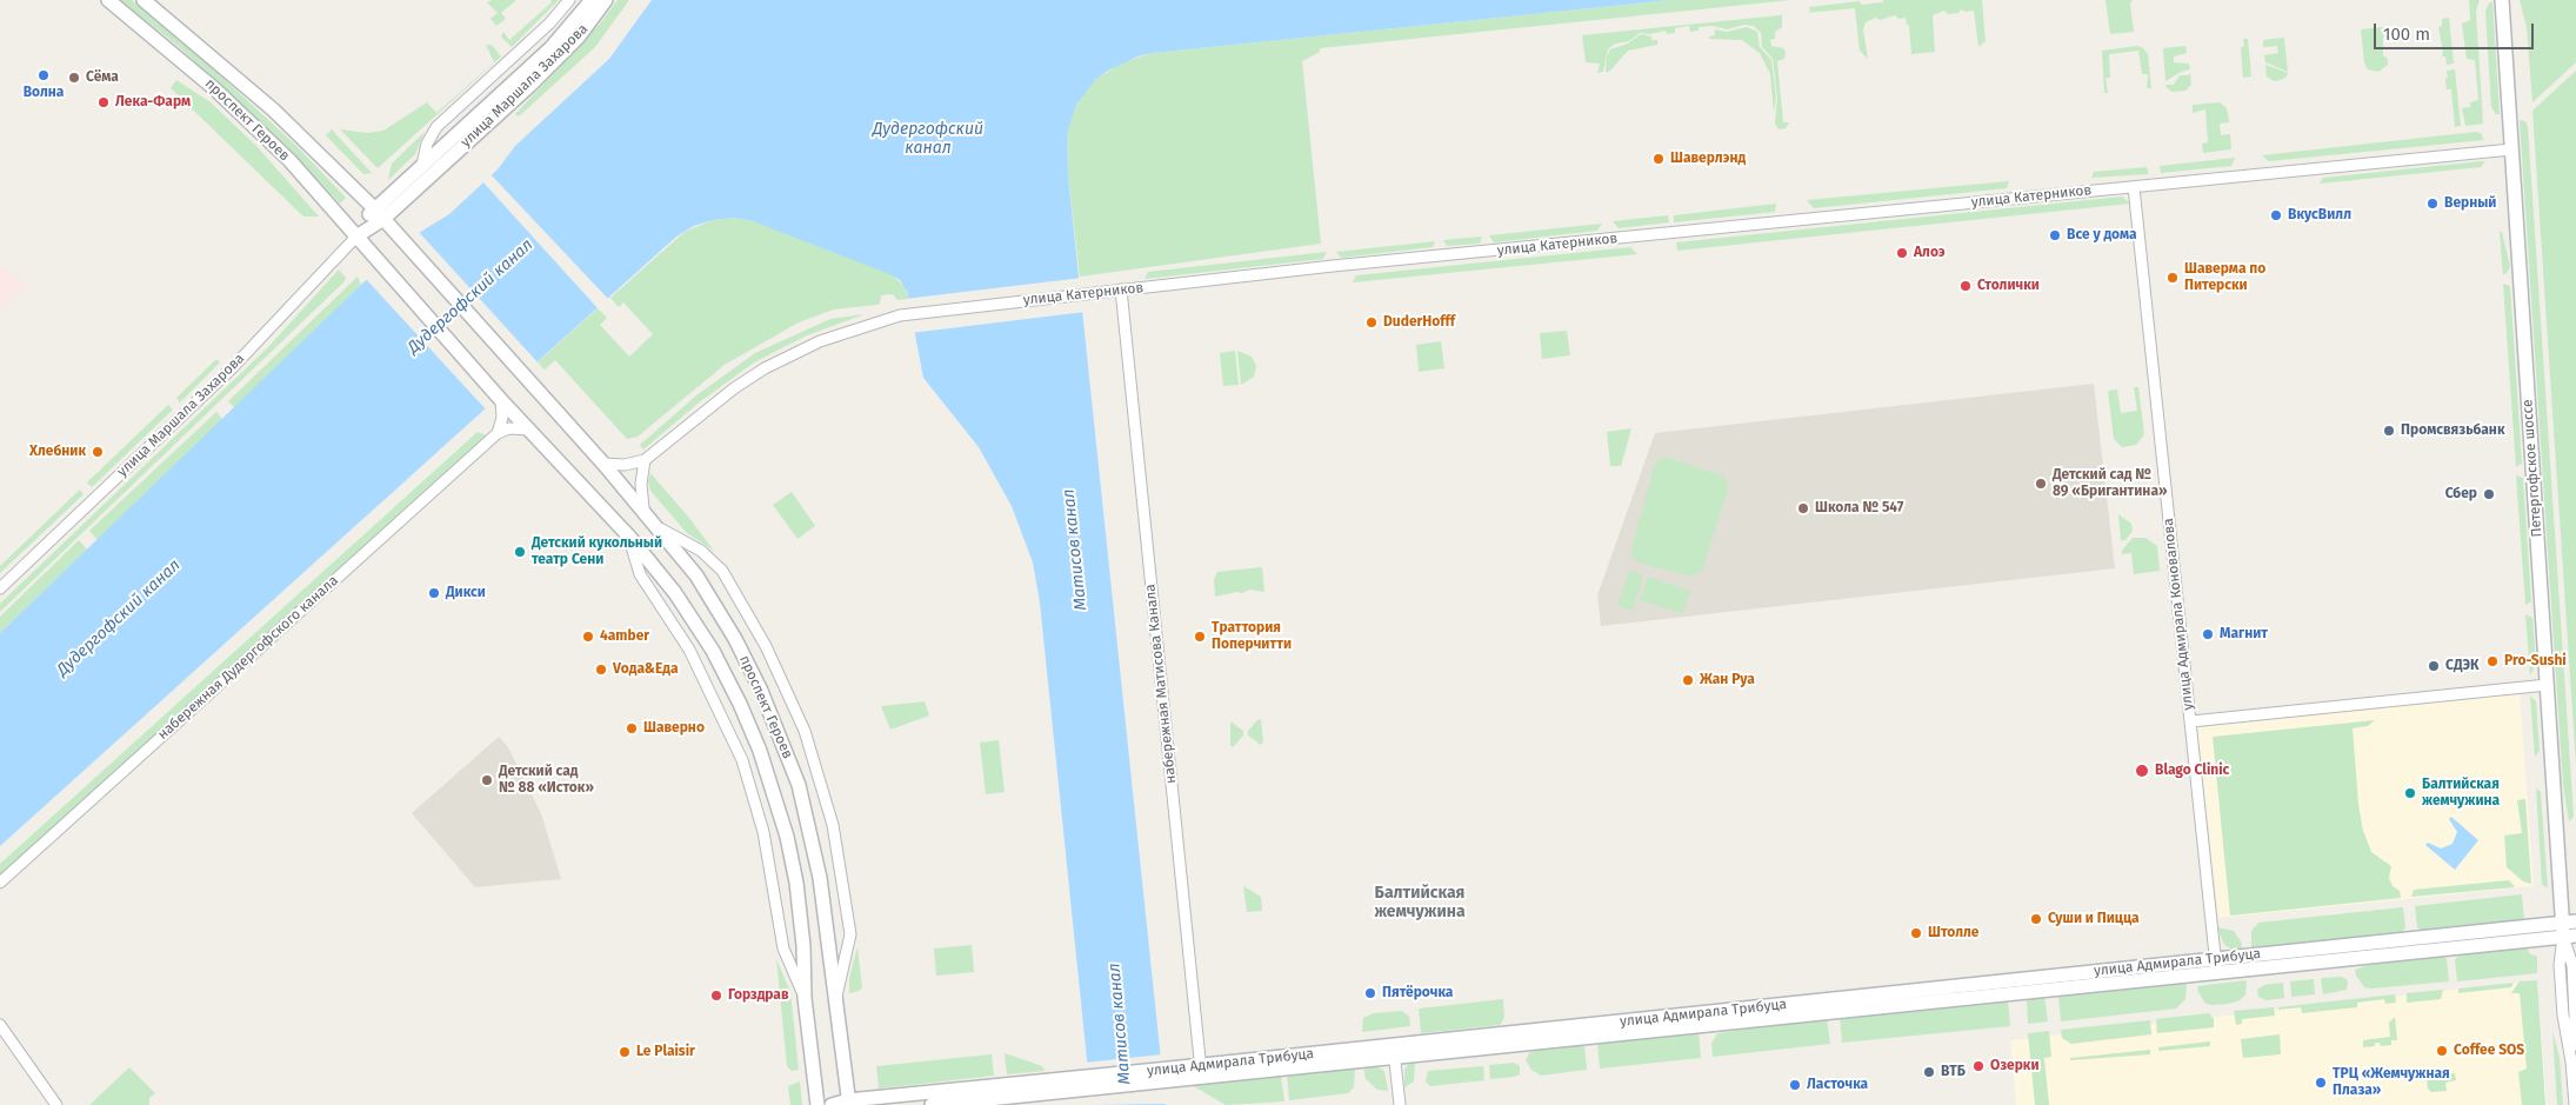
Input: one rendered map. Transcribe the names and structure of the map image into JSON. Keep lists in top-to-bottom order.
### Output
{
  "streets": {
    "street": [
      "улица Маршала Захарова",
      "проспект Героев",
      "улица Катерников",
      "Петергофское шоссе",
      "улица Адмирала Коновалова",
      "набережная Дудергофского канала",
      "набережная Матисова Канала",
      "улица Адмирала Трибуца"
    ]
  },
  "crossings": [
    ["улица Маршала Захарова", "проспект Героев"],
    ["проспект Героев", "улица Адмирала Трибуца"],
    ["улица Катерников", "Петергофское шоссе"],
    ["улица Катерников", "улица Адмирала Коновалова"],
    ["улица Катерников", "набережная Матисова Канала"],
    ["Петергофское шоссе", "улица Адмирала Трибуца"],
    ["улица Адмирала Коновалова", "улица Адмирала Трибуца"],
    ["набережная Матисова Канала", "улица Адмирала Трибуца"]
  ],
  "districts": ["Балтийская жемчужина"],
  "water": ["Дудергофский канал", "Матисов канал"],
  "places": [
    "Волна",
    "Сёма",
    "Лека-Фарм",
    "Шаверлэнд",
    "Верный",
    "ВкусВилл",
    "Все у дома",
    "Алоэ",
    "Шаверма по Питерски",
    "Столички",
    "DuderHofff",
    "Промсвязьбанк",
    "Хлебник",
    "Детский сад № 89 «Бригантина»",
    "Сбер",
    "Школа № 547",
    "Детский кукольный театр Сени",
    "Дикси",
    "Магнит",
    "4amber",
    "Траттория Поперчитти",
    "Pro-Sushi",
    "СДЭК",
    "Vода&Еда",
    "Жан Руа",
    "Шаверно",
    "Blago Clinic",
    "Детский сад № 88 «Исток»",
    "Балтийская жемчужина",
    "Суши и Пицца",
    "Штолле",
    "Пятёрочка",
    "Горздрав",
    "Coffee SOS",
    "Le Plaisir",
    "Озерки",
    "ВТБ",
    "ТРЦ «Жемчужная Плаза»",
    "Ласточка"
  ],
  "scale_bar": "100 m"
}
